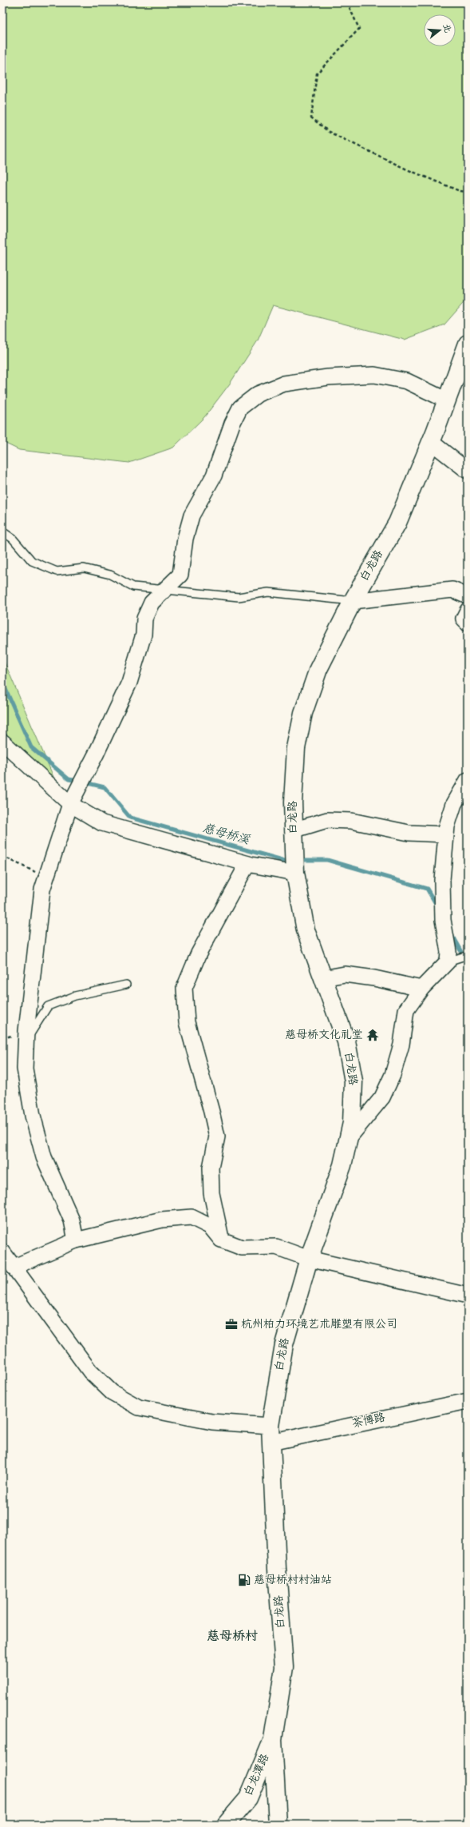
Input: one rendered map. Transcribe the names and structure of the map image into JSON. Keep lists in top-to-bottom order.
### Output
{
  "streets": {
    "street": ["白龙路", "茶博路", "白龙潭路"]
  },
  "crossings": [
    ["白龙路", "茶博路"],
    ["白龙路", "白龙潭路"]
  ],
  "districts": ["慈母桥村"],
  "water": ["慈母桥溪"],
  "places": {
    "temple": ["慈母桥文化礼堂"],
    "office": ["杭州柏力环境艺术雕塑有限公司"],
    "fuel station": ["慈母桥村村油站"]
  },
  "north": "right"
}
